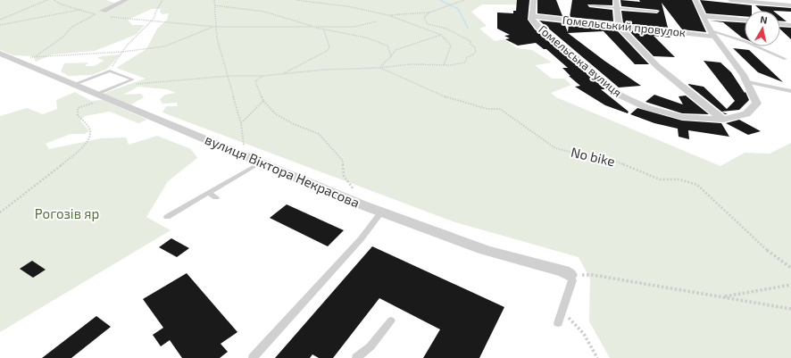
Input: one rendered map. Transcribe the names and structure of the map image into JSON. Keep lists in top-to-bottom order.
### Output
{
  "streets": {
    "street": ["Гомельський провулок", "Гомельська вулиця", "вулиця Віктора Некрасова"],
    "path": ["No bike"]
  },
  "crossings": [
    ["Гомельський провулок", "Гомельська вулиця"]
  ],
  "parks": ["Рогозів яр"],
  "north": "top"
}
